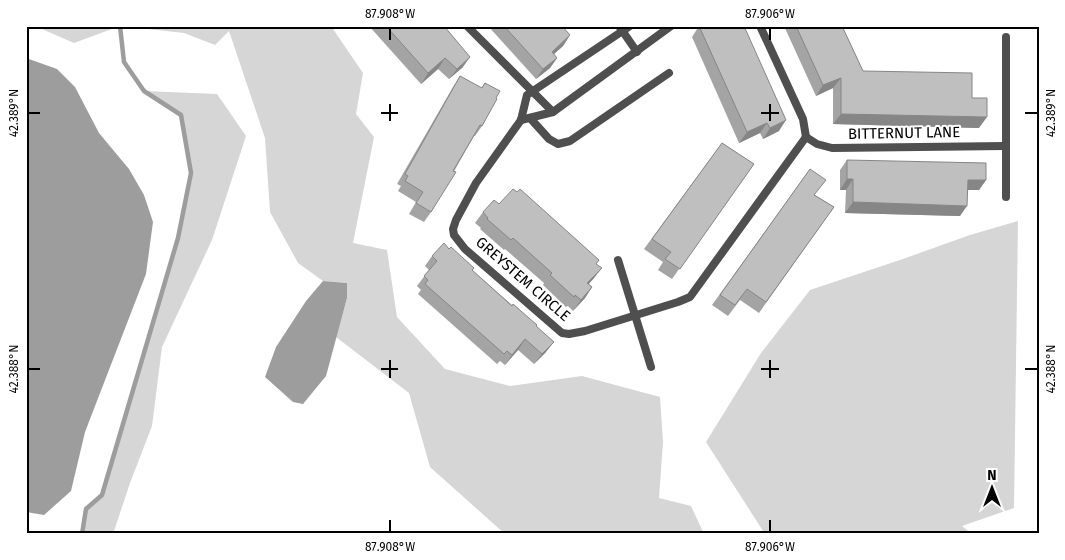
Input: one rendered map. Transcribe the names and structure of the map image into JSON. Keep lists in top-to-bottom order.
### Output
{
  "streets": {
    "lane": ["BITTERNUT LANE", "GREYSTEM CIRCLE"]
  },
  "crossings": [
    ["BITTERNUT LANE", "GREYSTEM CIRCLE"]
  ],
  "north": "top",
  "coordinates": [
    "87.908°W",
    "87.906°W",
    "42.389°N",
    "42.388°N"
  ]
}
